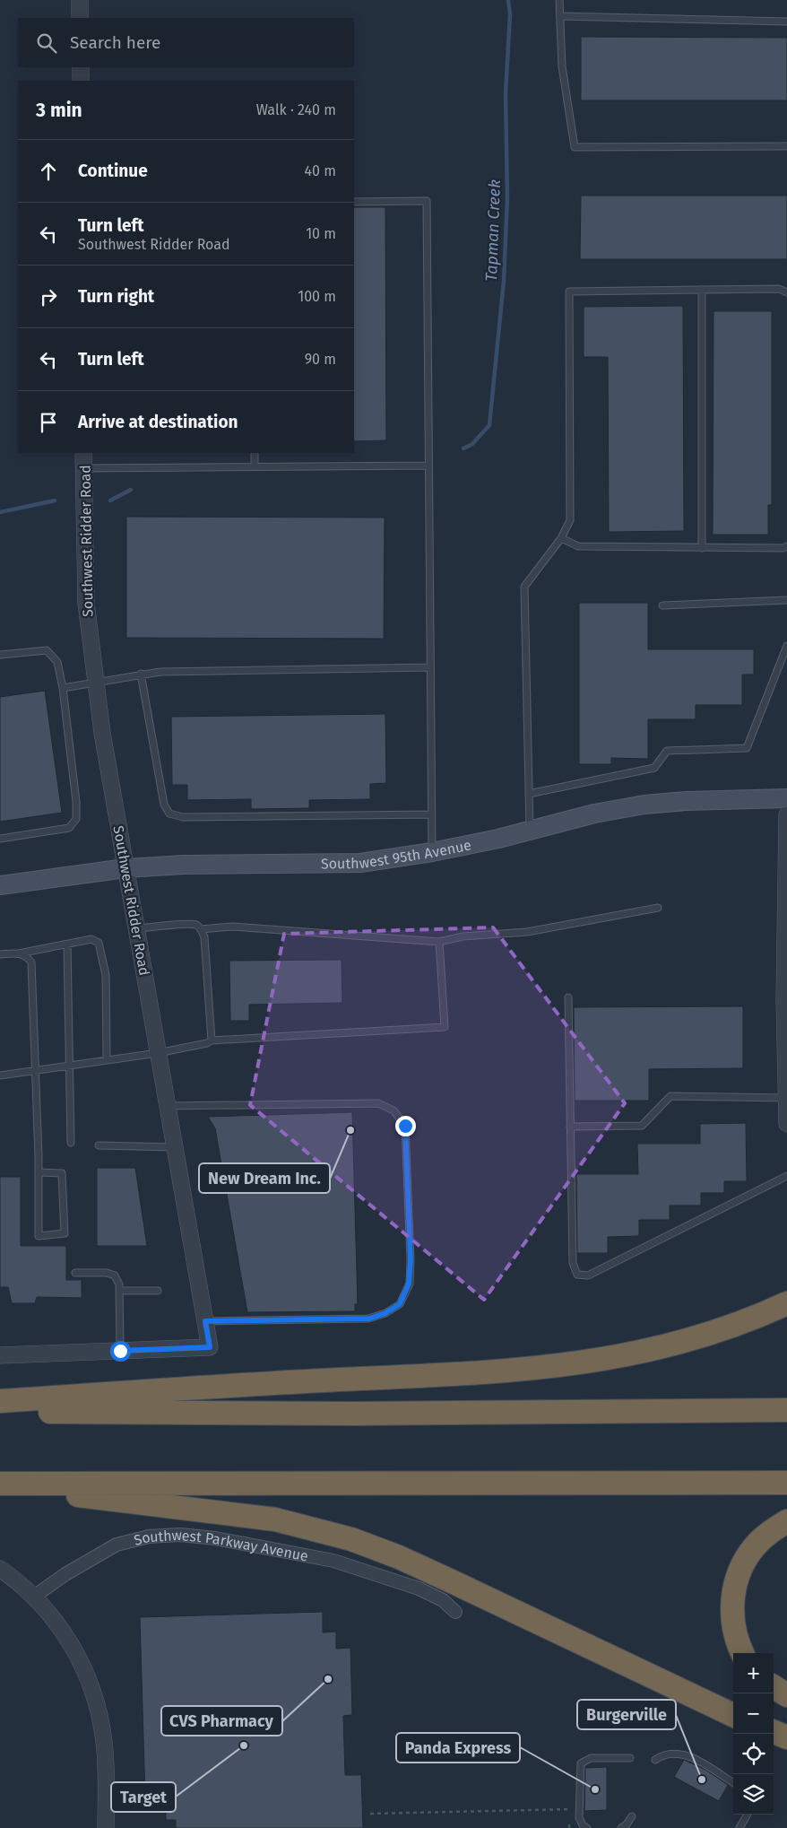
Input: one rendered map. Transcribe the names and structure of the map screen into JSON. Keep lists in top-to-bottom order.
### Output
{
  "streets": {
    "main road": ["Southwest 95th Avenue"],
    "street": ["Southwest Ridder Road", "Southwest Parkway Avenue"]
  },
  "crossings": [
    ["Southwest Ridder Road", "Southwest 95th Avenue"]
  ],
  "water": ["Tapman Creek"],
  "places": [
    "New Dream Inc.",
    "CVS Pharmacy",
    "Target",
    "Burgerville",
    "Panda Express"
  ],
  "page": {
    "search": "Search here",
    "heading": ["3 min", "Walk · 240 m"],
    "list": [
      ["Continue", "40 m"],
      ["Turn left", "Southwest Ridder Road", "10 m"],
      ["Turn right", "100 m"],
      ["Turn left", "90 m"],
      "Arrive at destination"
    ],
    "map_buttons": ["+", "−"]
  }
}
